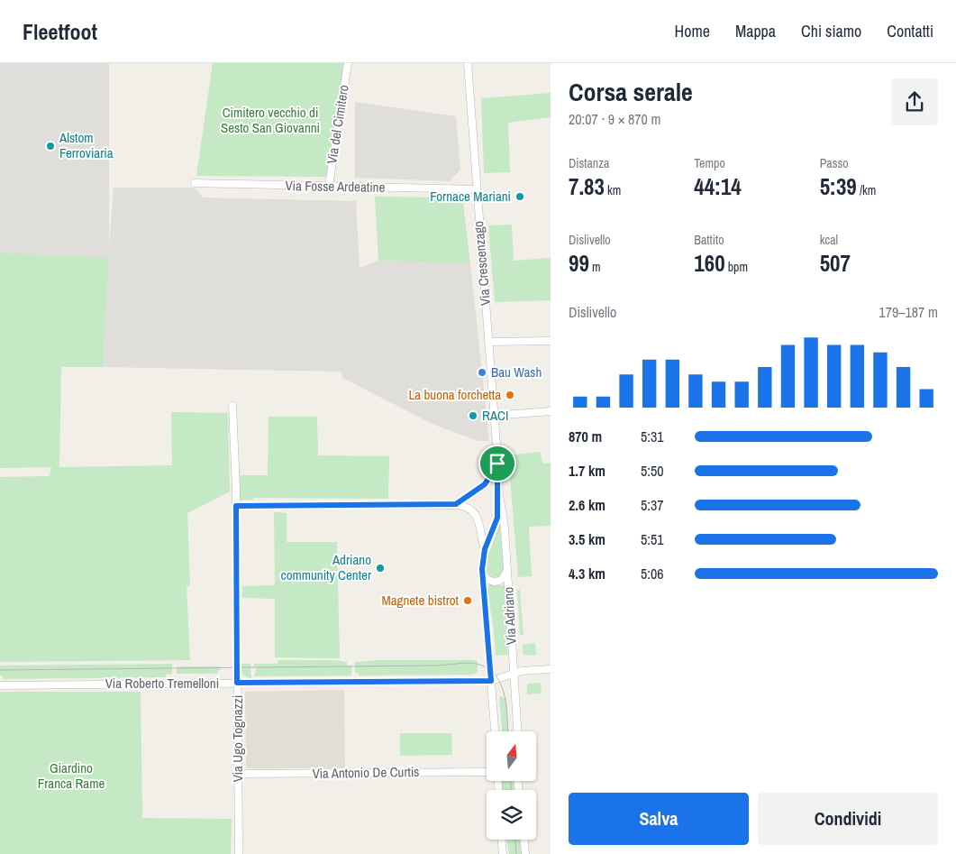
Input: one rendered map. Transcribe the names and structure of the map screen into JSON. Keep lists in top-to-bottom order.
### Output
{
  "streets": {
    "street": [
      "Via del Cimitero",
      "Via Fosse Ardeatine",
      "Via Crescenzago",
      "Via Adriano",
      "Via Roberto Tremelloni",
      "Via Ugo Tognazzi",
      "Via Antonio De Curtis"
    ]
  },
  "crossings": [
    ["Via del Cimitero", "Via Fosse Ardeatine"],
    ["Via Fosse Ardeatine", "Via Crescenzago"],
    ["Via Crescenzago", "Via Adriano"],
    ["Via Adriano", "Via Roberto Tremelloni"],
    ["Via Roberto Tremelloni", "Via Ugo Tognazzi"],
    ["Via Ugo Tognazzi", "Via Antonio De Curtis"]
  ],
  "parks": ["Cimitero vecchio di Sesto San Giovanni", "Giardino Franca Rame"],
  "places": [
    "Alstom Ferroviaria",
    "Fornace Mariani",
    "Bau Wash",
    "La buona forchetta",
    "RACI",
    "Adriano community Center",
    "Magnete bistrot"
  ],
  "north": "top",
  "page": {
    "header": "Fleetfoot",
    "nav": [
      "Home",
      "Mappa",
      "Chi siamo",
      "Contatti"
    ],
    "heading": ["Corsa serale", "20:07 · 9 × 870 m"],
    "stats": [
      ["Distanza", "7.83 km"],
      ["Tempo", "44:14"],
      ["Passo", "5:39 /km"],
      ["Dislivello", "99 m"],
      ["Battito", "160 bpm"],
      ["kcal", "507"]
    ],
    "chart": ["Dislivello", "179–187 m"],
    "list": [
      {
        "name": "870 m",
        "note": "5:31"
      },
      {
        "name": "1.7 km",
        "note": "5:50"
      },
      {
        "name": "2.6 km",
        "note": "5:37"
      },
      {
        "name": "3.5 km",
        "note": "5:51"
      },
      {
        "name": "4.3 km",
        "note": "5:06"
      }
    ],
    "buttons": ["Salva", "Condividi"]
  }
}
